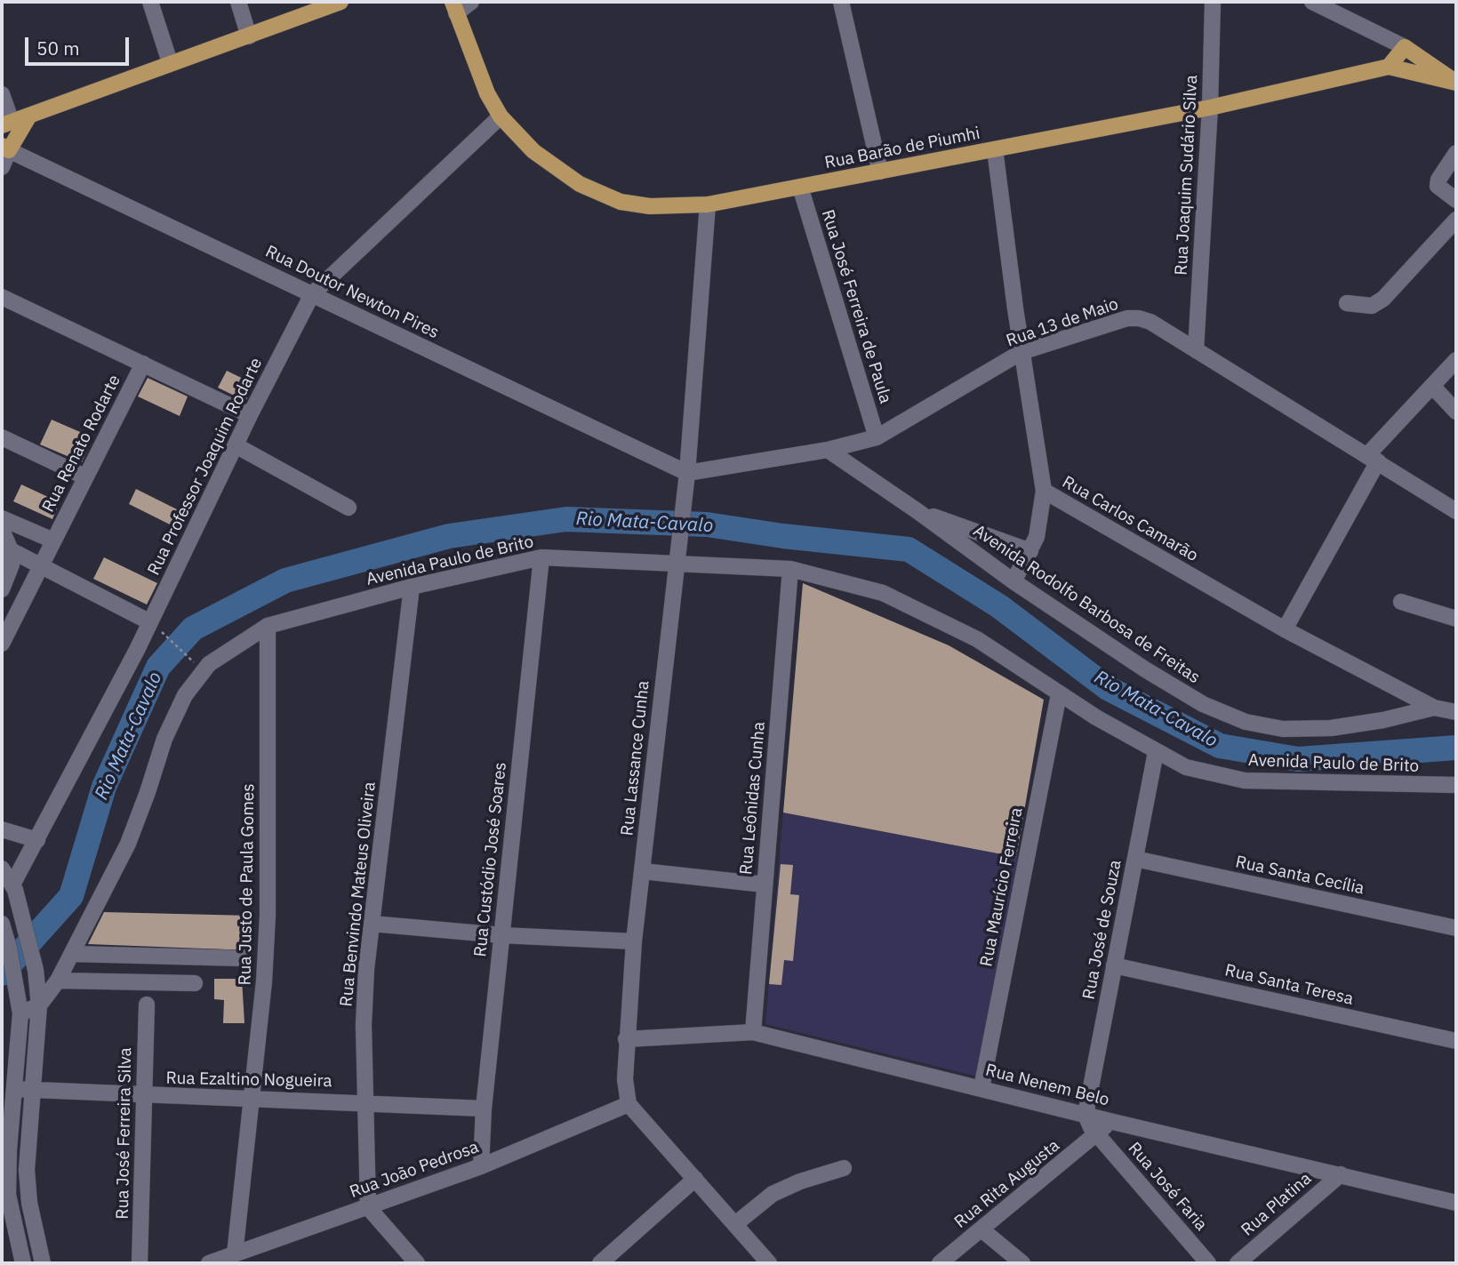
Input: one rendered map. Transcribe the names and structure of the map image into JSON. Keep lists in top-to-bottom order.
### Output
{
  "streets": {
    "main road": ["Rua Barão de Piumhi"],
    "street": [
      "Rua Joaquim Sudário Silva",
      "Rua Doutor Newton Pires",
      "Rua José Ferreira de Paula",
      "Rua 13 de Maio",
      "Rua Renato Rodarte",
      "Rua Professor Joaquim Rodarte",
      "Rua Carlos Camarão",
      "Avenida Paulo de Brito",
      "Avenida Rodolfo Barbosa de Freitas",
      "Rua Lassance Cunha",
      "Rua Leônidas Cunha",
      "Rua Custódio José Soares",
      "Rua Santa Cecília",
      "Rua Justo de Paula Gomes",
      "Rua Maurício Ferreira",
      "Rua Benvindo Mateus Oliveira",
      "Rua José de Souza",
      "Rua Santa Teresa",
      "Rua Ezaltino Nogueira",
      "Rua Nenem Belo",
      "Rua José Ferreira Silva",
      "Rua João Pedrosa",
      "Rua Rita Augusta",
      "Rua José Faria",
      "Rua Platina"
    ]
  },
  "crossings": [
    ["Rua Barão de Piumhi", "Rua Joaquim Sudário Silva"],
    ["Rua Barão de Piumhi", "Rua José Ferreira de Paula"],
    ["Rua Barão de Piumhi", "Rua Professor Joaquim Rodarte"],
    ["Rua Barão de Piumhi", "Rua Carlos Camarão"],
    ["Rua Barão de Piumhi", "Rua Lassance Cunha"],
    ["Rua Joaquim Sudário Silva", "Rua 13 de Maio"],
    ["Rua Doutor Newton Pires", "Rua 13 de Maio"],
    ["Rua Doutor Newton Pires", "Rua Professor Joaquim Rodarte"],
    ["Rua Doutor Newton Pires", "Rua Lassance Cunha"],
    ["Rua José Ferreira de Paula", "Rua 13 de Maio"],
    ["Rua 13 de Maio", "Rua Carlos Camarão"],
    ["Rua 13 de Maio", "Avenida Rodolfo Barbosa de Freitas"],
    ["Rua 13 de Maio", "Rua Lassance Cunha"],
    ["Rua Carlos Camarão", "Avenida Rodolfo Barbosa de Freitas"],
    ["Avenida Paulo de Brito", "Rua Lassance Cunha"],
    ["Avenida Paulo de Brito", "Rua Leônidas Cunha"],
    ["Avenida Paulo de Brito", "Rua Custódio José Soares"],
    ["Avenida Paulo de Brito", "Rua Justo de Paula Gomes"],
    ["Avenida Paulo de Brito", "Rua Maurício Ferreira"],
    ["Avenida Paulo de Brito", "Rua Benvindo Mateus Oliveira"],
    ["Avenida Paulo de Brito", "Rua José de Souza"],
    ["Rua Lassance Cunha", "Rua Nenem Belo"],
    ["Rua Lassance Cunha", "Rua João Pedrosa"],
    ["Rua Leônidas Cunha", "Rua Nenem Belo"],
    ["Rua Custódio José Soares", "Rua Ezaltino Nogueira"],
    ["Rua Custódio José Soares", "Rua João Pedrosa"],
    ["Rua Santa Cecília", "Rua José de Souza"],
    ["Rua Justo de Paula Gomes", "Rua Ezaltino Nogueira"],
    ["Rua Justo de Paula Gomes", "Rua João Pedrosa"],
    ["Rua Maurício Ferreira", "Rua Nenem Belo"],
    ["Rua Benvindo Mateus Oliveira", "Rua Ezaltino Nogueira"],
    ["Rua Benvindo Mateus Oliveira", "Rua João Pedrosa"],
    ["Rua José de Souza", "Rua Santa Teresa"],
    ["Rua José de Souza", "Rua Nenem Belo"],
    ["Rua José de Souza", "Rua José Faria"],
    ["Rua Ezaltino Nogueira", "Rua José Ferreira Silva"],
    ["Rua Nenem Belo", "Rua Rita Augusta"],
    ["Rua Nenem Belo", "Rua José Faria"],
    ["Rua Nenem Belo", "Rua Platina"],
    ["Rua Rita Augusta", "Rua José Faria"]
  ],
  "water": ["Rio Mata-Cavalo"],
  "scale_bar": "50 m"
}
